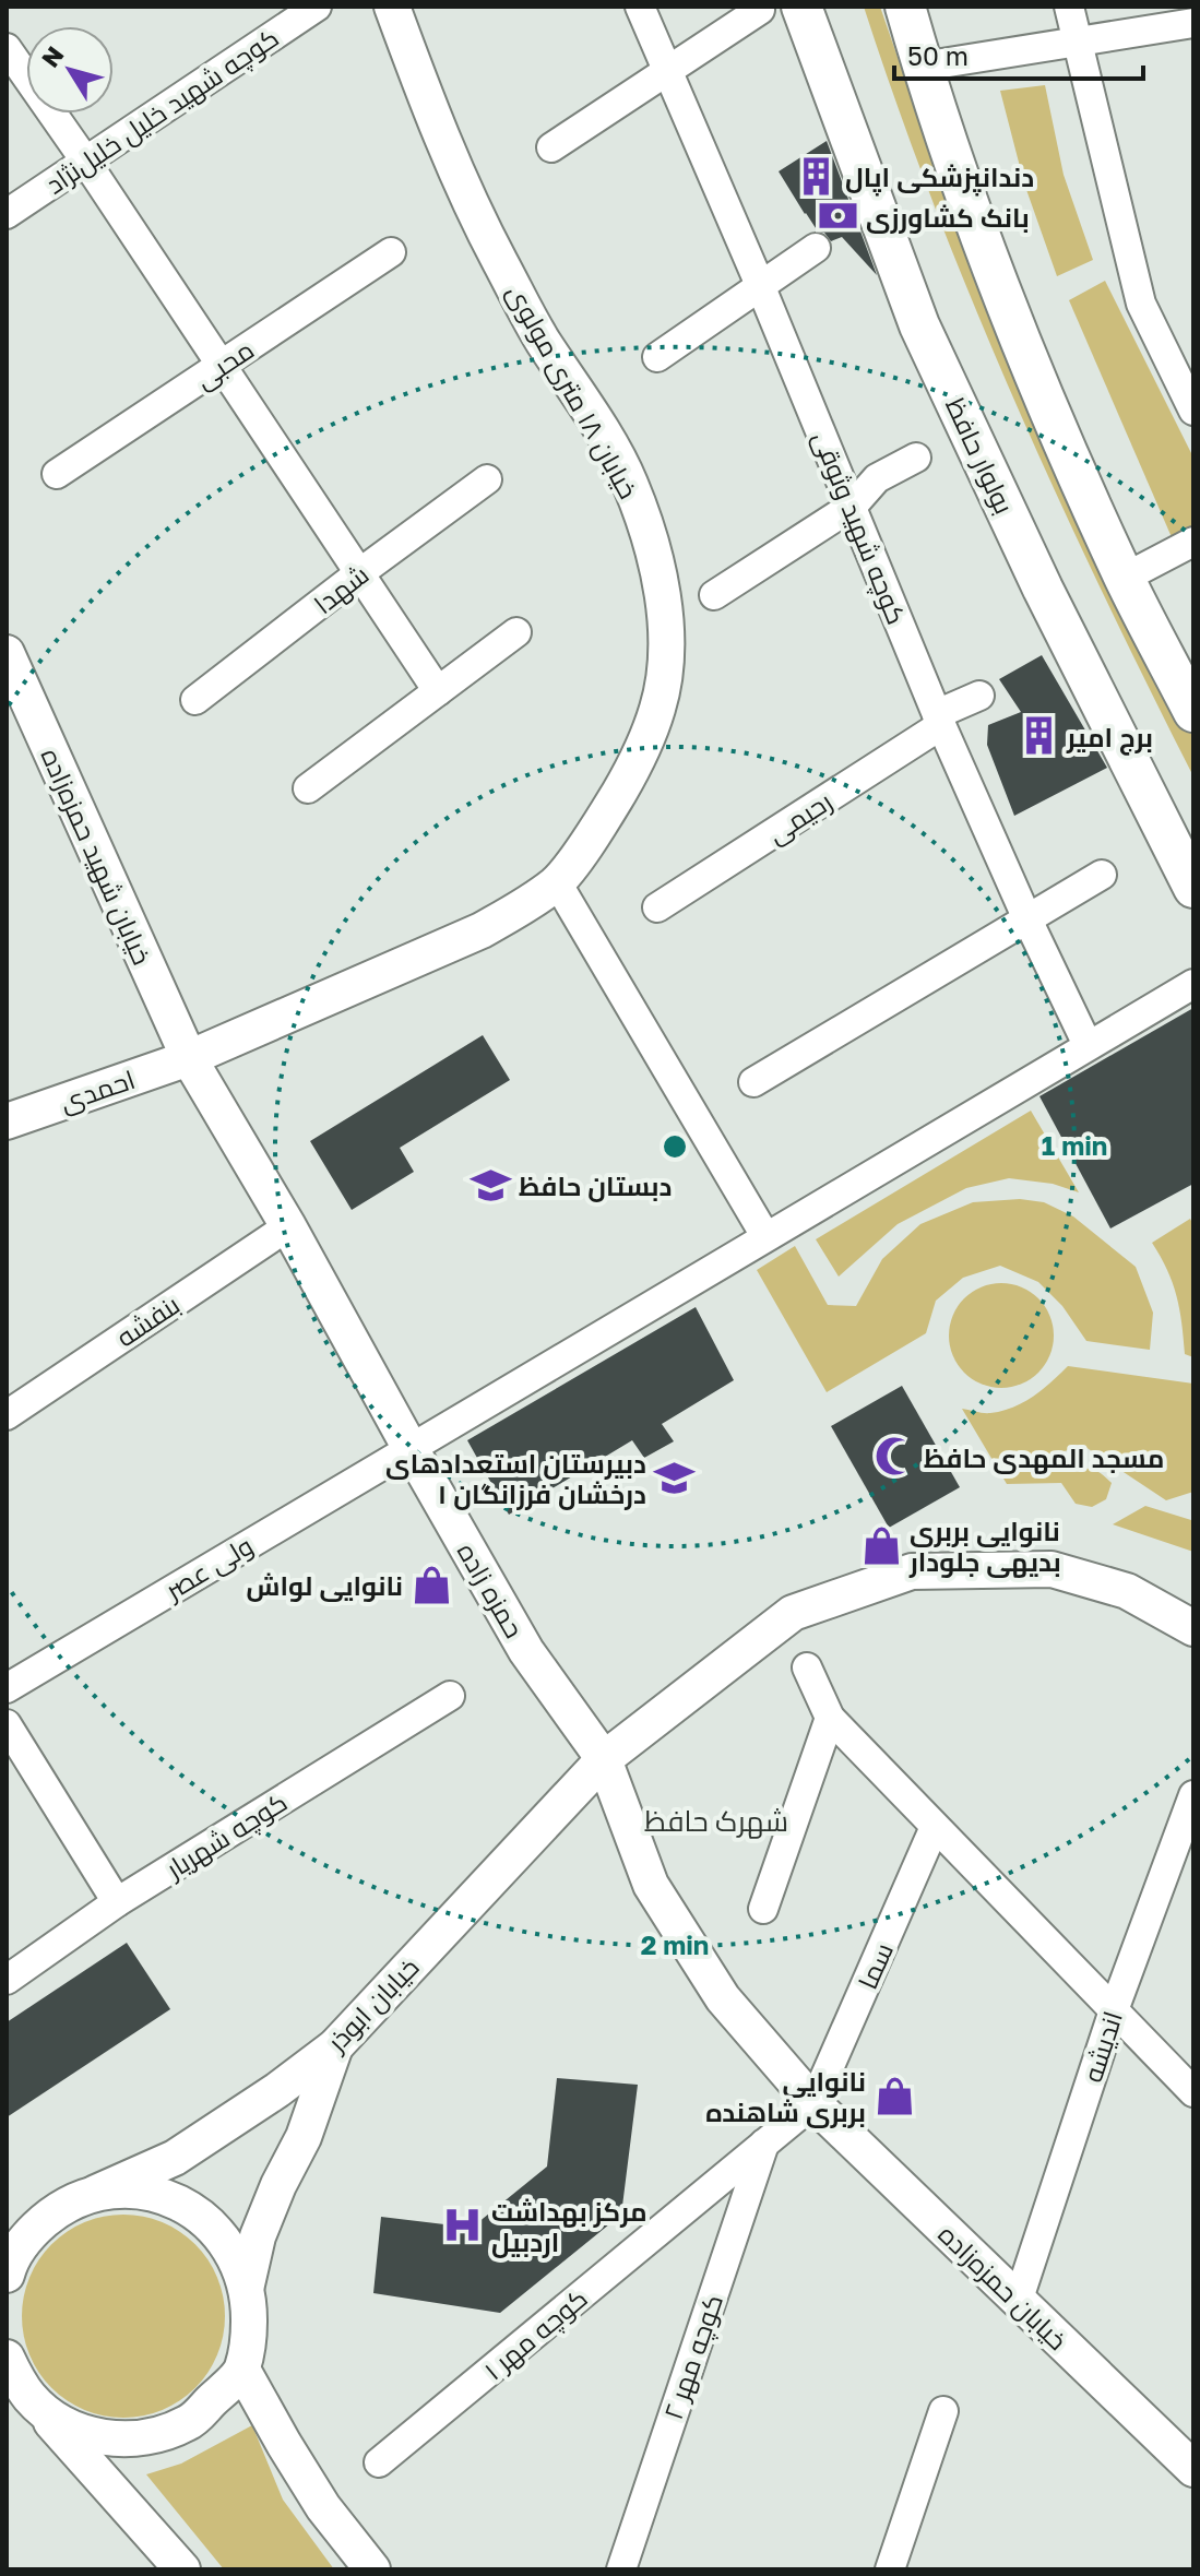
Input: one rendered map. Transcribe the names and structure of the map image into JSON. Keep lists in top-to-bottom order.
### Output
{
  "streets": {
    "main road": ["بولوار حافظ"],
    "street": [
      "کوچه شهید خلیل خلیل‌نژاد",
      "محبی",
      "خیابان ۱۸ متری مولوی",
      "کوچه شهید وثوقی",
      "شهدا",
      "رحیمی",
      "خیابان شهید حمزه‌زاده",
      "احمدی",
      "بنفشه",
      "ولی عصر",
      "حمزه زاده",
      "کوچه شهریار",
      "سما",
      "خیابان ابوذر",
      "اندیشه",
      "خیابان حمزه‌زاده",
      "کوچه مهر ۱",
      "کوچه مهر ۲"
    ]
  },
  "crossings": [
    ["خیابان ۱۸ متری مولوی", "خیابان شهید حمزه‌زاده"],
    ["خیابان ۱۸ متری مولوی", "احمدی"],
    ["خیابان ۱۸ متری مولوی", "حمزه زاده"],
    ["کوچه شهید وثوقی", "رحیمی"],
    ["کوچه شهید وثوقی", "ولی عصر"],
    ["خیابان شهید حمزه‌زاده", "احمدی"],
    ["خیابان شهید حمزه‌زاده", "حمزه زاده"],
    ["احمدی", "حمزه زاده"],
    ["بنفشه", "حمزه زاده"],
    ["ولی عصر", "حمزه زاده"],
    ["حمزه زاده", "سما"],
    ["حمزه زاده", "خیابان ابوذر"],
    ["حمزه زاده", "خیابان حمزه‌زاده"],
    ["حمزه زاده", "کوچه مهر ۱"],
    ["سما", "خیابان حمزه‌زاده"],
    ["سما", "کوچه مهر ۱"],
    ["اندیشه", "خیابان حمزه‌زاده"],
    ["خیابان حمزه‌زاده", "کوچه مهر ۱"],
    ["کوچه مهر ۱", "کوچه مهر ۲"]
  ],
  "districts": ["شهرک حافظ"],
  "places": {
    "building": ["دندانپزشکی اپال", "برج امیر"],
    "bank": ["بانک کشاورزی"],
    "school or university": ["دبستان حافظ", "دبیرستان استعدادهای درخشان فرزانگان ۱"],
    "mosque": ["مسجد المهدی حافظ"],
    "shop": ["نانوایی بربری بدیهی جلودار", "نانوایی لواش", "نانوایی بربری شاهنده"],
    "hospital": ["مرکز بهداشت اردبیل"]
  },
  "scale_bar": "50 m",
  "north": "top left",
  "rings": ["1 min", "2 min"]
}
